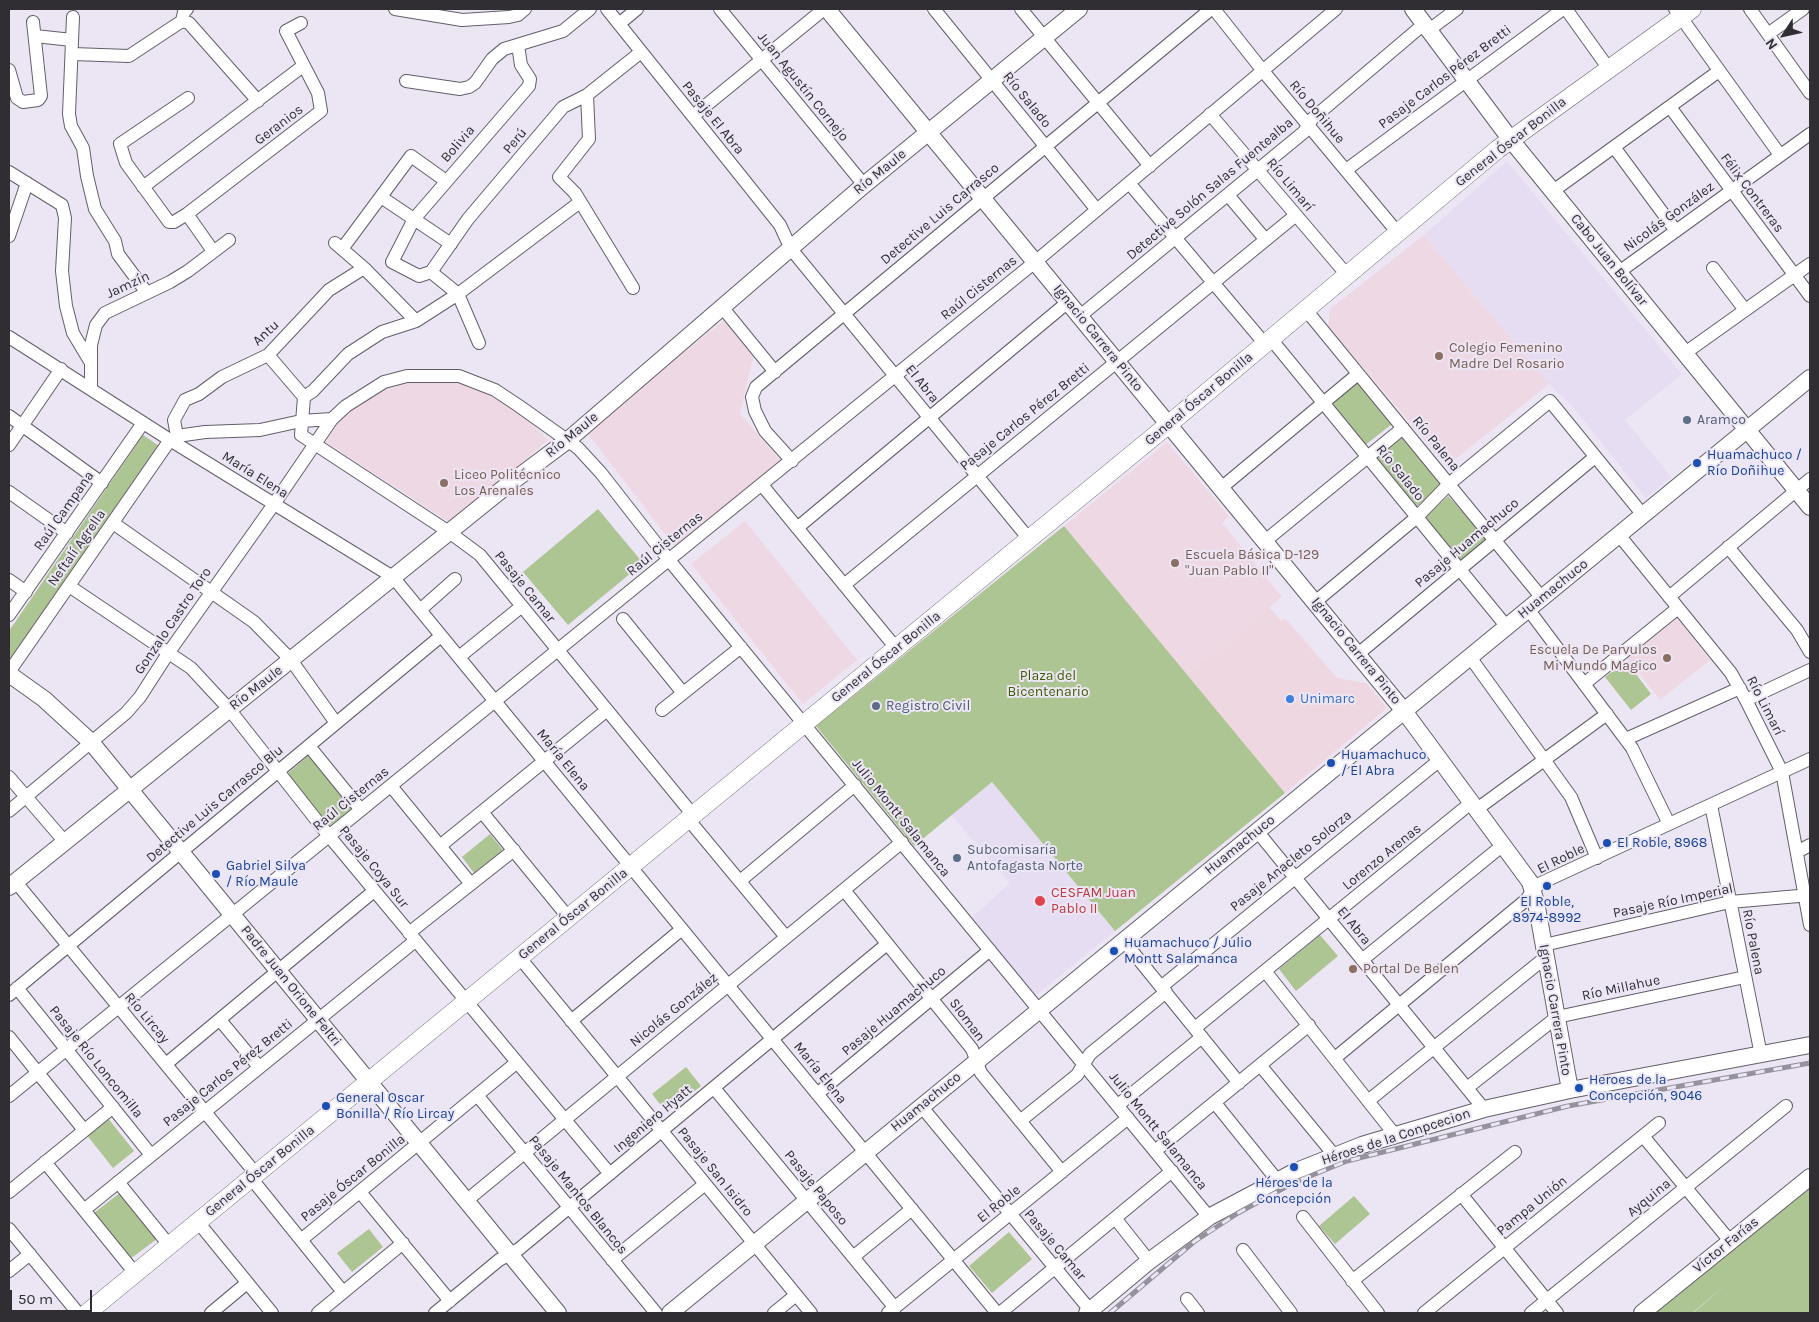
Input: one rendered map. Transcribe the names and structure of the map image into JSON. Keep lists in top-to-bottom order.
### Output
{
  "streets": {
    "main road": ["General Óscar Bonilla"],
    "street": [
      "Pasaje Carlos Pérez Bretti",
      "Juan Agustín Cornejo",
      "Río Salado",
      "Río Doñihue",
      "Pasaje El Abra",
      "Geranios",
      "Perú",
      "Bolivia",
      "Río Maule",
      "Río Limarí",
      "Detective Solón Salas Fuentealba",
      "Félix Contreras",
      "Detective Luis Carrasco",
      "Nicolás González",
      "Cabo Juan Bolívar",
      "Jamzín",
      "Raúl Cisternas",
      "Antu",
      "Ignacio Carrera Pinto",
      "El Abra",
      "Río Palena",
      "María Elena",
      "Raúl Campana",
      "Pasaje Huamachuco",
      "Neftalí Agrella",
      "Pasaje Camar",
      "Huamachuco",
      "Gonzalo Castro Toro",
      "Detective Luis Carrasco Blu",
      "Julio Montt Salamanca",
      "Lorenzo Arenas",
      "El Roble",
      "Pasaje Anacleto Solorza",
      "Pasaje Coya Sur",
      "Pasaje Río Imperial",
      "Padre Juan Orione Feltri",
      "Río Millahue",
      "Río Lircay",
      "Sloman",
      "Pasaje Río Loncomilla",
      "Ingeniero Hyatt",
      "Héroes de la Conpcecion",
      "Pasaje San Isidro",
      "Pasaje Óscar Bonilla",
      "Pasaje Paposo",
      "Pasaje Mantos Blancos",
      "Ayquina",
      "Pampa Unión",
      "Víctor Farías"
    ]
  },
  "crossings": [
    ["Pasaje Carlos Pérez Bretti", "Río Doñihue"],
    ["Pasaje Carlos Pérez Bretti", "Río Limarí"],
    ["Pasaje Carlos Pérez Bretti", "Cabo Juan Bolívar"],
    ["Pasaje Carlos Pérez Bretti", "Ignacio Carrera Pinto"],
    ["Pasaje Carlos Pérez Bretti", "El Abra"],
    ["Pasaje Carlos Pérez Bretti", "Pasaje Coya Sur"],
    ["Pasaje Carlos Pérez Bretti", "Padre Juan Orione Feltri"],
    ["Pasaje Carlos Pérez Bretti", "Río Lircay"],
    ["Pasaje Carlos Pérez Bretti", "Pasaje Río Loncomilla"],
    ["Juan Agustín Cornejo", "Río Maule"],
    ["Río Salado", "General Óscar Bonilla"],
    ["Río Salado", "Río Maule"],
    ["Río Salado", "Detective Luis Carrasco"],
    ["Río Salado", "Raúl Cisternas"],
    ["Río Salado", "Pasaje Huamachuco"],
    ["Río Salado", "Huamachuco"],
    ["Río Doñihue", "General Óscar Bonilla"],
    ["Río Doñihue", "Detective Solón Salas Fuentealba"],
    ["Río Doñihue", "Detective Luis Carrasco"],
    ["Río Doñihue", "Raúl Cisternas"],
    ["Pasaje El Abra", "Perú"],
    ["Pasaje El Abra", "Río Maule"],
    ["Pasaje El Abra", "El Abra"],
    ["Perú", "Bolivia"],
    ["General Óscar Bonilla", "Río Limarí"],
    ["General Óscar Bonilla", "Cabo Juan Bolívar"],
    ["General Óscar Bonilla", "Ignacio Carrera Pinto"],
    ["General Óscar Bonilla", "El Abra"],
    ["General Óscar Bonilla", "Río Palena"],
    ["General Óscar Bonilla", "María Elena"],
    ["General Óscar Bonilla", "Pasaje Camar"],
    ["General Óscar Bonilla", "Julio Montt Salamanca"],
    ["General Óscar Bonilla", "Pasaje Coya Sur"],
    ["General Óscar Bonilla", "Padre Juan Orione Feltri"],
    ["General Óscar Bonilla", "Río Lircay"],
    ["General Óscar Bonilla", "Pasaje San Isidro"],
    ["Río Maule", "Ignacio Carrera Pinto"],
    ["Río Maule", "El Abra"],
    ["Río Maule", "María Elena"],
    ["Río Maule", "Pasaje Camar"],
    ["Río Maule", "Gonzalo Castro Toro"],
    ["Río Maule", "Julio Montt Salamanca"],
    ["Río Maule", "Pasaje Coya Sur"],
    ["Río Maule", "Padre Juan Orione Feltri"],
    ["Río Maule", "Río Lircay"],
    ["Río Limarí", "Detective Solón Salas Fuentealba"],
    ["Río Limarí", "Raúl Cisternas"],
    ["Río Limarí", "Huamachuco"],
    ["Río Limarí", "El Roble"],
    ["Río Limarí", "Pasaje Río Imperial"],
    ["Detective Solón Salas Fuentealba", "Cabo Juan Bolívar"],
    ["Detective Solón Salas Fuentealba", "Ignacio Carrera Pinto"],
    ["Félix Contreras", "Nicolás González"],
    ["Detective Luis Carrasco", "Raúl Cisternas"],
    ["Detective Luis Carrasco", "Ignacio Carrera Pinto"],
    ["Detective Luis Carrasco", "El Abra"],
    ["Nicolás González", "Cabo Juan Bolívar"],
    ["Nicolás González", "María Elena"],
    ["Nicolás González", "Pasaje Camar"],
    ["Nicolás González", "Julio Montt Salamanca"],
    ["Nicolás González", "Pasaje Coya Sur"],
    ["Nicolás González", "Padre Juan Orione Feltri"],
    ["Nicolás González", "Sloman"],
    ["Nicolás González", "Pasaje San Isidro"],
    ["Nicolás González", "Pasaje Mantos Blancos"],
    ["Cabo Juan Bolívar", "Huamachuco"],
    ["Jamzín", "María Elena"],
    ["Raúl Cisternas", "Ignacio Carrera Pinto"],
    ["Raúl Cisternas", "El Abra"],
    ["Raúl Cisternas", "María Elena"],
    ["Raúl Cisternas", "Pasaje Camar"],
    ["Raúl Cisternas", "Julio Montt Salamanca"],
    ["Raúl Cisternas", "Pasaje Coya Sur"],
    ["Raúl Cisternas", "Padre Juan Orione Feltri"],
    ["Raúl Cisternas", "Río Lircay"],
    ["Raúl Cisternas", "Pasaje Río Loncomilla"],
    ["Antu", "María Elena"],
    ["Antu", "Neftalí Agrella"],
    ["Ignacio Carrera Pinto", "Pasaje Huamachuco"],
    ["Ignacio Carrera Pinto", "Huamachuco"],
    ["Ignacio Carrera Pinto", "Lorenzo Arenas"],
    ["Ignacio Carrera Pinto", "El Roble"],
    ["Ignacio Carrera Pinto", "Pasaje Anacleto Solorza"],
    ["Ignacio Carrera Pinto", "Pasaje Río Imperial"],
    ["Ignacio Carrera Pinto", "Río Millahue"],
    ["Ignacio Carrera Pinto", "Héroes de la Conpcecion"],
    ["El Abra", "Huamachuco"],
    ["El Abra", "Lorenzo Arenas"],
    ["El Abra", "El Roble"],
    ["El Abra", "Pasaje Anacleto Solorza"],
    ["El Abra", "Pasaje Río Imperial"],
    ["El Abra", "Río Millahue"],
    ["El Abra", "Héroes de la Conpcecion"],
    ["Río Palena", "Pasaje Huamachuco"],
    ["Río Palena", "Huamachuco"],
    ["Río Palena", "El Roble"],
    ["Río Palena", "Pasaje Río Imperial"],
    ["Río Palena", "Río Millahue"],
    ["María Elena", "Raúl Campana"],
    ["María Elena", "Pasaje Huamachuco"],
    ["María Elena", "Neftalí Agrella"],
    ["María Elena", "Huamachuco"],
    ["María Elena", "Gonzalo Castro Toro"],
    ["María Elena", "Detective Luis Carrasco Blu"],
    ["María Elena", "El Roble"],
    ["María Elena", "Ingeniero Hyatt"],
    ["Pasaje Huamachuco", "Julio Montt Salamanca"],
    ["Pasaje Huamachuco", "Sloman"],
    ["Neftalí Agrella", "Pasaje Coya Sur"],
    ["Neftalí Agrella", "Padre Juan Orione Feltri"],
    ["Pasaje Camar", "Huamachuco"],
    ["Pasaje Camar", "Gonzalo Castro Toro"],
    ["Pasaje Camar", "El Roble"],
    ["Pasaje Camar", "Héroes de la Conpcecion"],
    ["Huamachuco", "Julio Montt Salamanca"],
    ["Huamachuco", "Sloman"],
    ["Huamachuco", "Pasaje San Isidro"],
    ["Huamachuco", "Pasaje Paposo"],
    ["Gonzalo Castro Toro", "Julio Montt Salamanca"],
    ["Gonzalo Castro Toro", "Pasaje Coya Sur"],
    ["Gonzalo Castro Toro", "Padre Juan Orione Feltri"],
    ["Detective Luis Carrasco Blu", "Pasaje Coya Sur"],
    ["Detective Luis Carrasco Blu", "Padre Juan Orione Feltri"],
    ["Detective Luis Carrasco Blu", "Río Lircay"],
    ["Detective Luis Carrasco Blu", "Pasaje Río Loncomilla"],
    ["Julio Montt Salamanca", "Lorenzo Arenas"],
    ["Julio Montt Salamanca", "El Roble"],
    ["Julio Montt Salamanca", "Pasaje Anacleto Solorza"],
    ["Julio Montt Salamanca", "Héroes de la Conpcecion"],
    ["El Roble", "Sloman"],
    ["El Roble", "Pasaje Paposo"],
    ["Pasaje Anacleto Solorza", "Sloman"],
    ["Pasaje Coya Sur", "Ingeniero Hyatt"],
    ["Pasaje Coya Sur", "Pasaje Óscar Bonilla"],
    ["Padre Juan Orione Feltri", "Ingeniero Hyatt"],
    ["Padre Juan Orione Feltri", "Pasaje Óscar Bonilla"],
    ["Río Lircay", "Pasaje Óscar Bonilla"],
    ["Sloman", "Ingeniero Hyatt"],
    ["Ingeniero Hyatt", "Pasaje San Isidro"],
    ["Ingeniero Hyatt", "Pasaje Paposo"],
    ["Ingeniero Hyatt", "Pasaje Mantos Blancos"],
    ["Pasaje Óscar Bonilla", "Pasaje Mantos Blancos"]
  ],
  "parks": ["Plaza del Bicentenario"],
  "places": [
    "Colegio Femenino Madre Del Rosario",
    "Aramco",
    "Huamachuco / Río Doñihue",
    "Liceo Politécnico Los Arenales",
    "Escuela Básica D-129 \"Juan Pablo II\"",
    "Escuela De Parvulos Mi Mundo Magico",
    "Unimarc",
    "Registro Civil",
    "Huamachuco / El Abra",
    "El Roble, 8968",
    "Subcomisaría Antofagasta Norte",
    "Gabriel Silva / Río Maule",
    "El Roble, 8974-8992",
    "CESFAM Juan Pablo II",
    "Huamachuco / Julio Montt Salamanca",
    "Portal De Belen",
    "Heroes de la Concepción, 9046",
    "General Oscar Bonilla / Río Lircay",
    "Héroes de la Concepción"
  ],
  "scale_bar": "50 m",
  "north": "bottom left"
}
